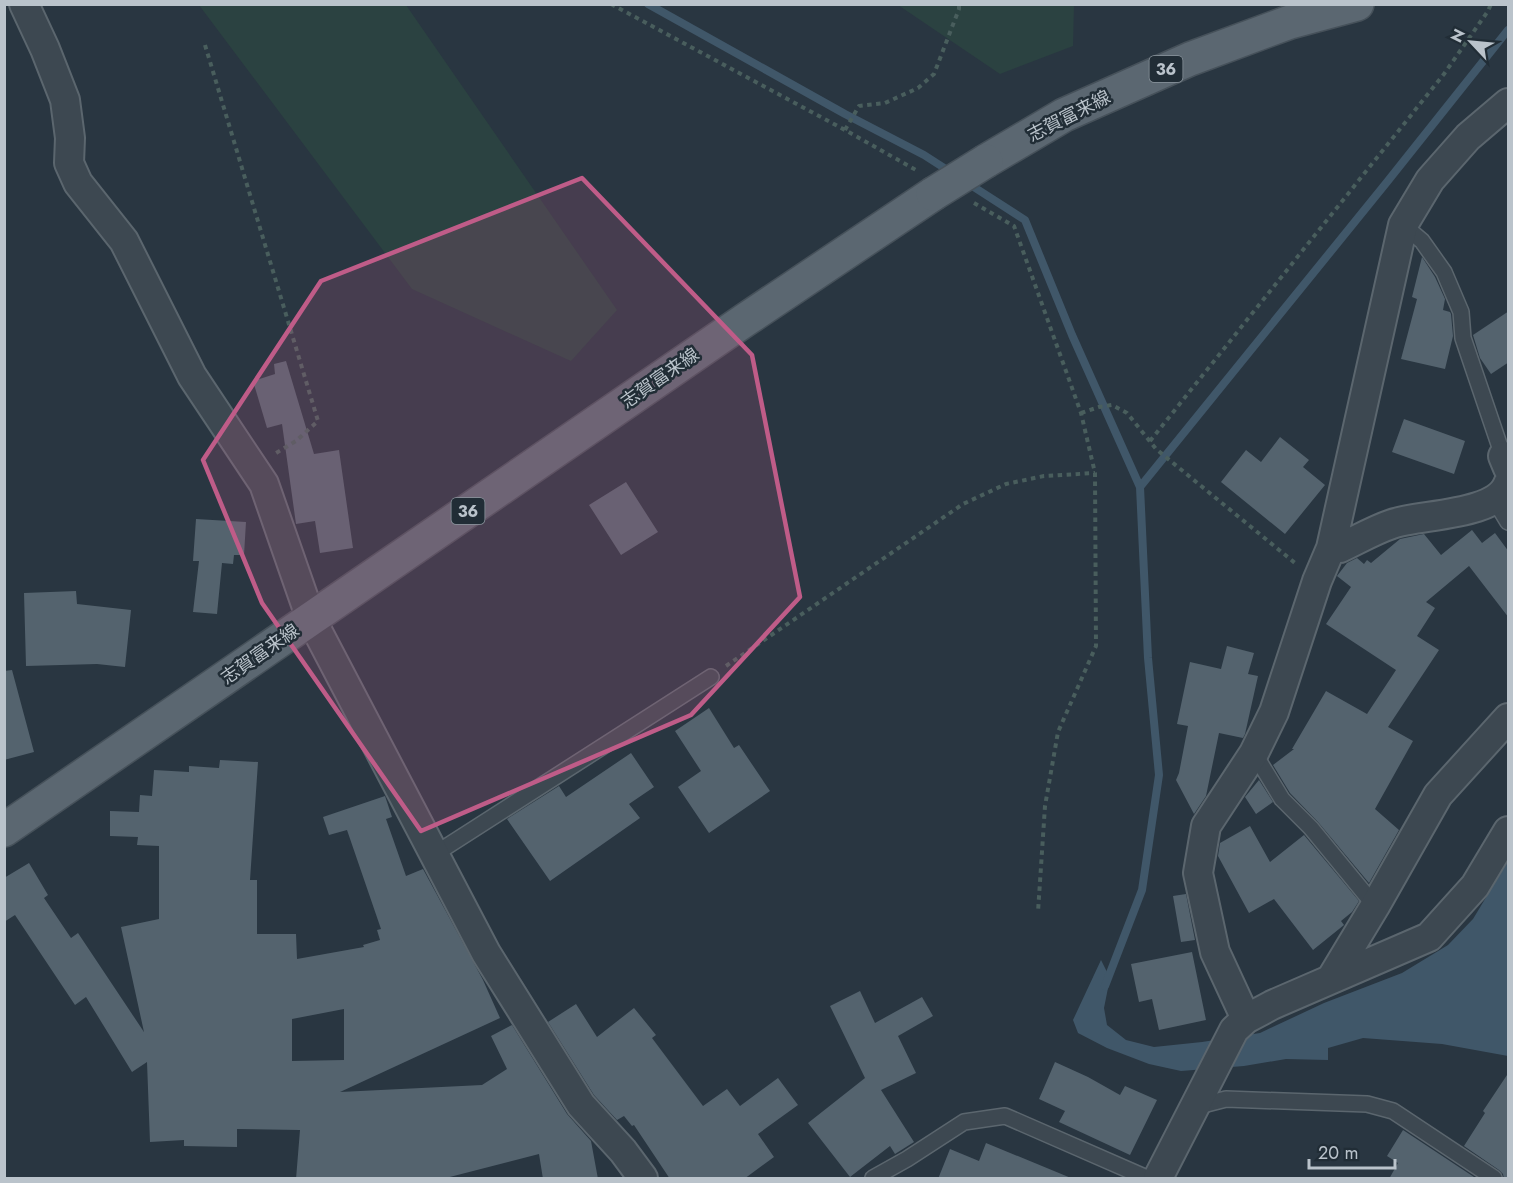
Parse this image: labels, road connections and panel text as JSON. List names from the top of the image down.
{
  "streets": {
    "main road": ["36", "志賀富来線"]
  },
  "scale_bar": "20 m",
  "north": "top left"
}
